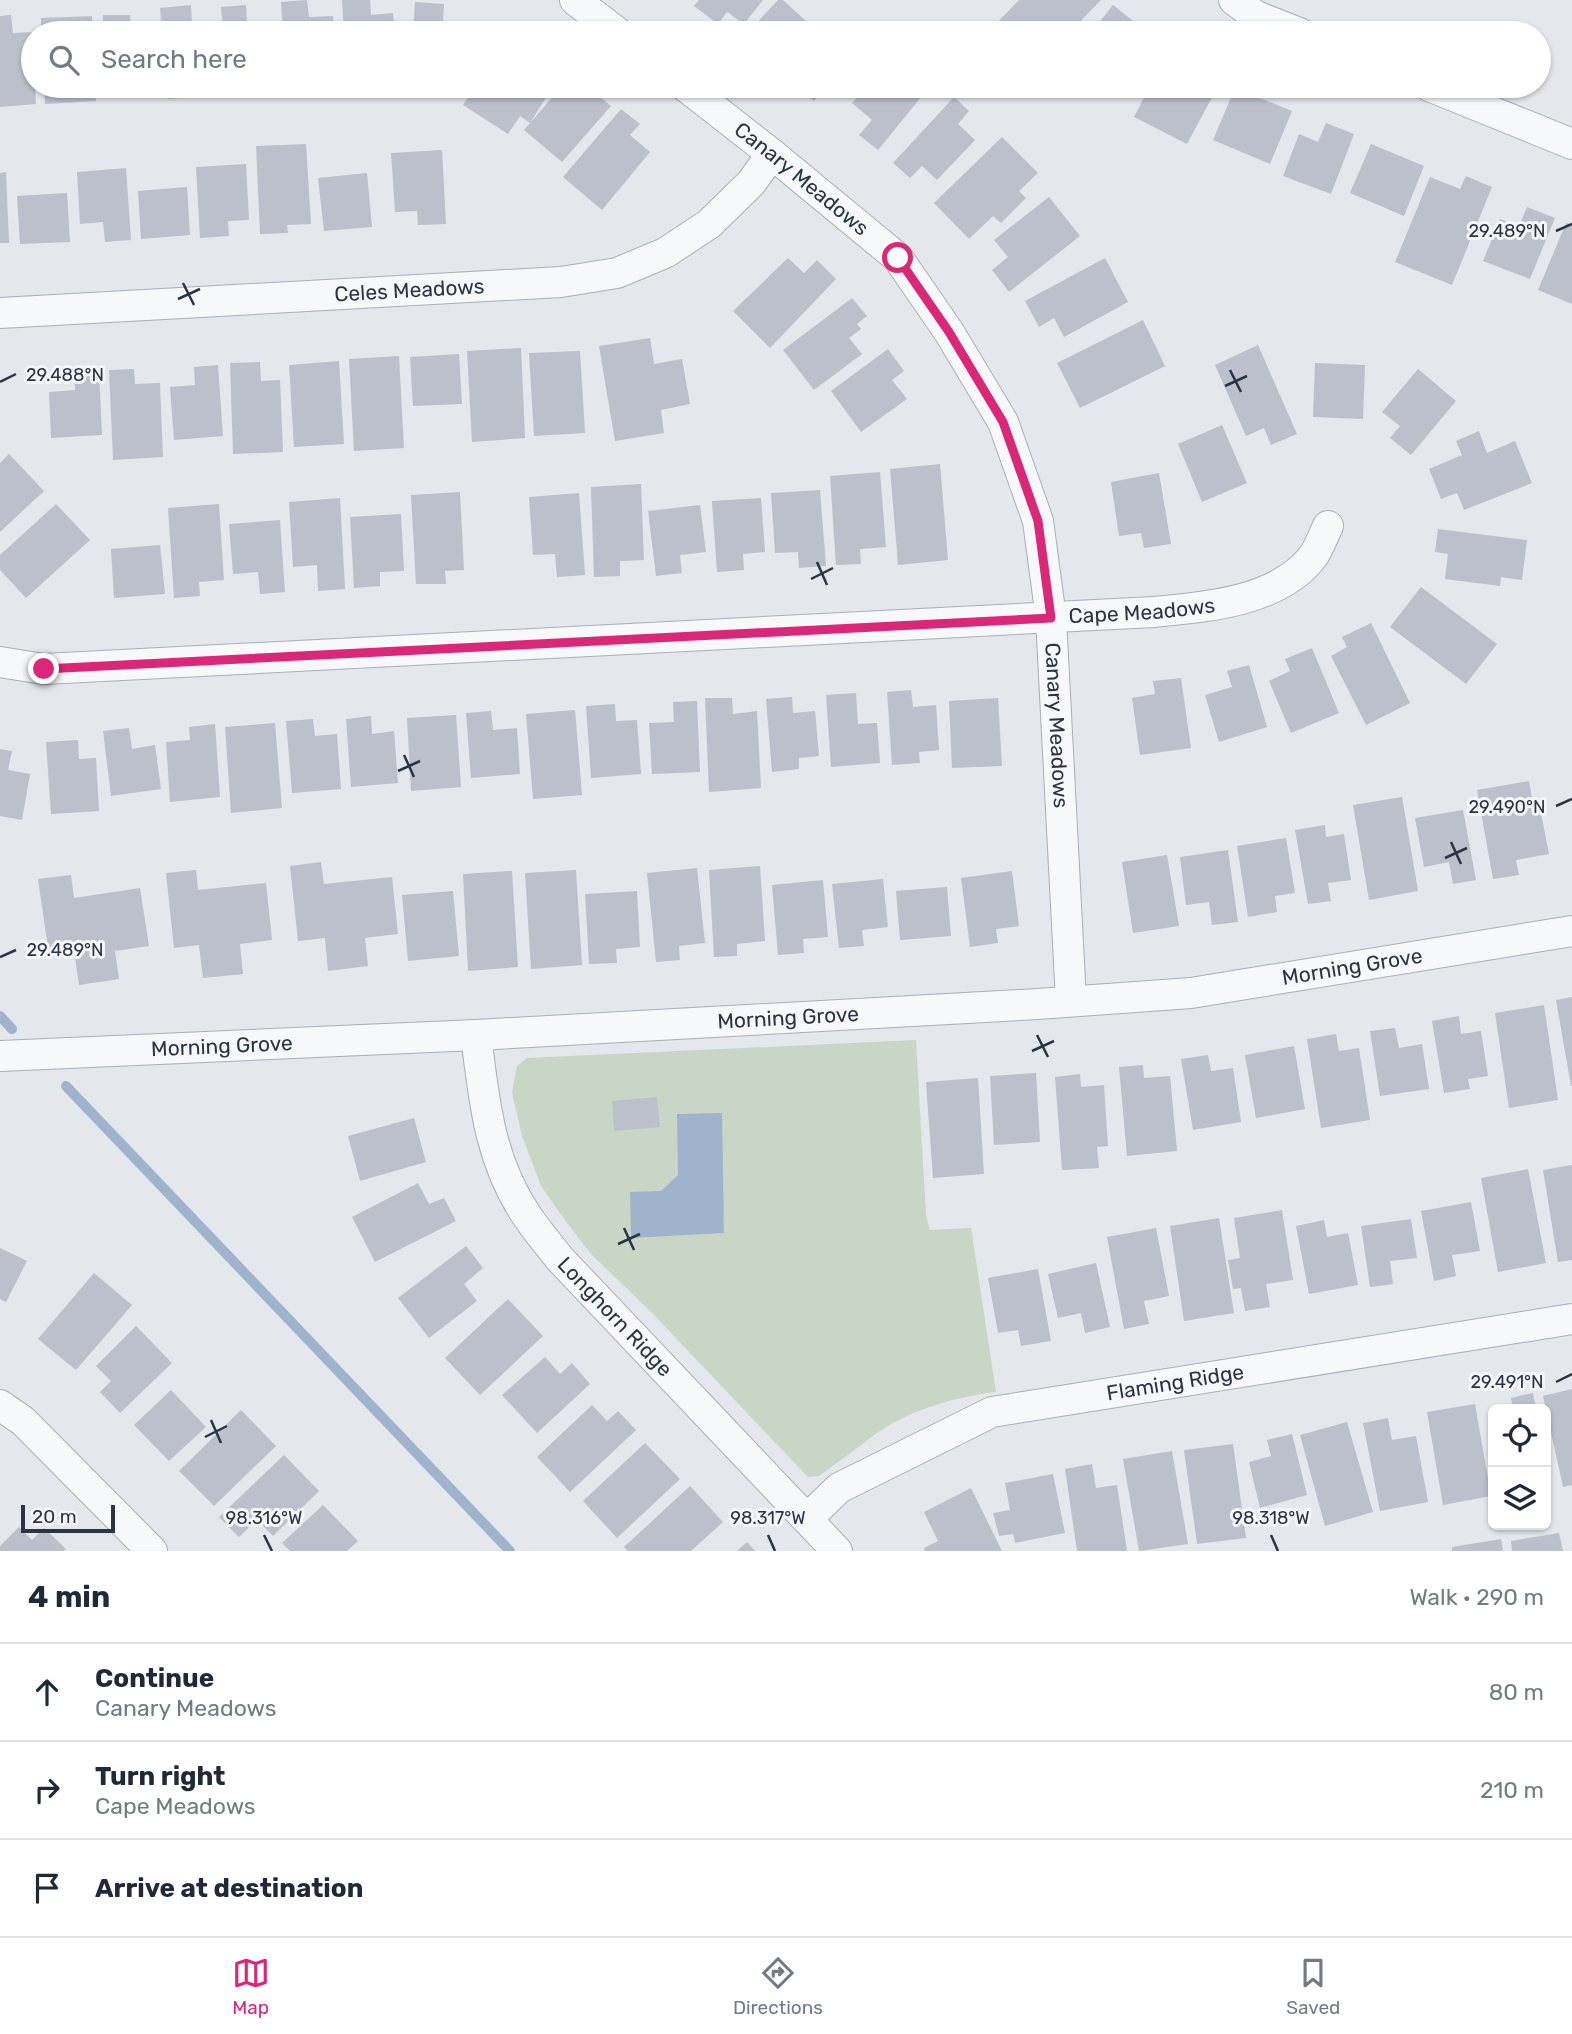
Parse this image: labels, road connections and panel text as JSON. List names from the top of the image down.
{
  "streets": {
    "street": [
      "Canary Meadows",
      "Celes Meadows",
      "Cape Meadows",
      "Morning Grove",
      "Longhorn Ridge",
      "Flaming Ridge"
    ]
  },
  "crossings": [
    ["Canary Meadows", "Celes Meadows"],
    ["Canary Meadows", "Cape Meadows"],
    ["Canary Meadows", "Morning Grove"],
    ["Morning Grove", "Longhorn Ridge"],
    ["Longhorn Ridge", "Flaming Ridge"]
  ],
  "scale_bar": "20 m",
  "page": {
    "search": "Search here",
    "scale": "20 m",
    "heading": ["4 min", "Walk · 290 m"],
    "list": [
      ["Continue", "Canary Meadows", "80 m"],
      ["Turn right", "Cape Meadows", "210 m"],
      "Arrive at destination"
    ],
    "nav": ["Map", "Directions", "Saved"]
  },
  "coordinates": [
    "29.489°N",
    "29.488°N",
    "29.490°N",
    "29.491°N",
    "98.316°W",
    "98.317°W",
    "98.318°W"
  ]
}
